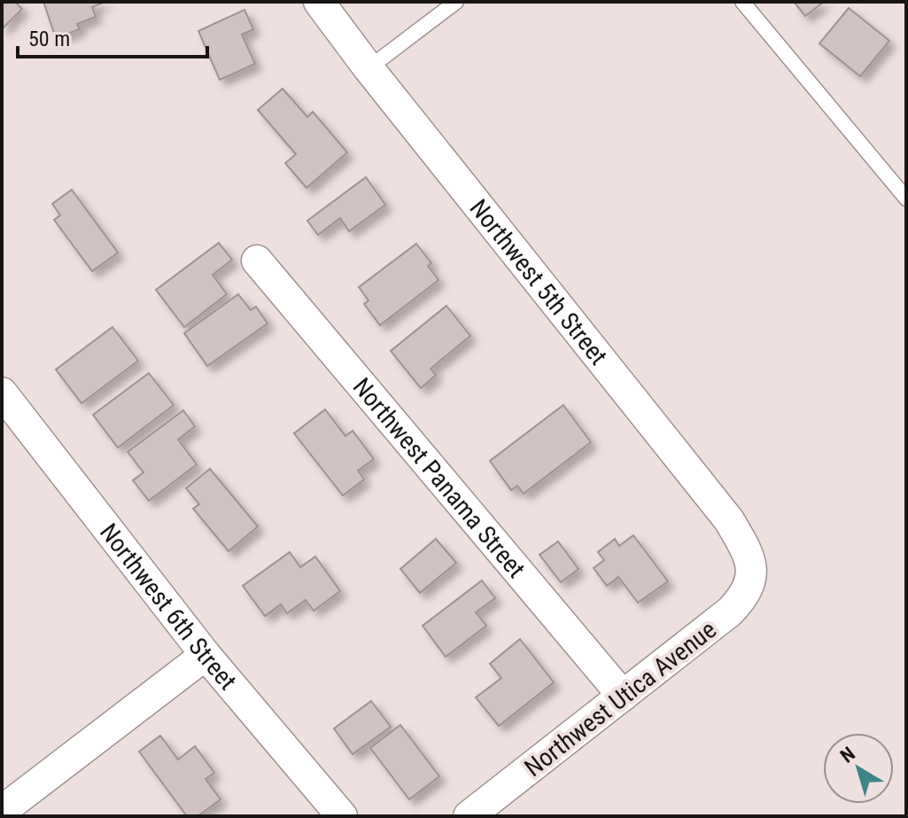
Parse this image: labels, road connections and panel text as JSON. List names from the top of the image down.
{
  "streets": {
    "street": [
      "Northwest 5th Street",
      "Northwest Panama Street",
      "Northwest 6th Street",
      "Northwest Utica Avenue"
    ]
  },
  "crossings": [
    ["Northwest 5th Street", "Northwest Utica Avenue"],
    ["Northwest Panama Street", "Northwest Utica Avenue"]
  ],
  "scale_bar": "50 m",
  "north": "top left"
}
